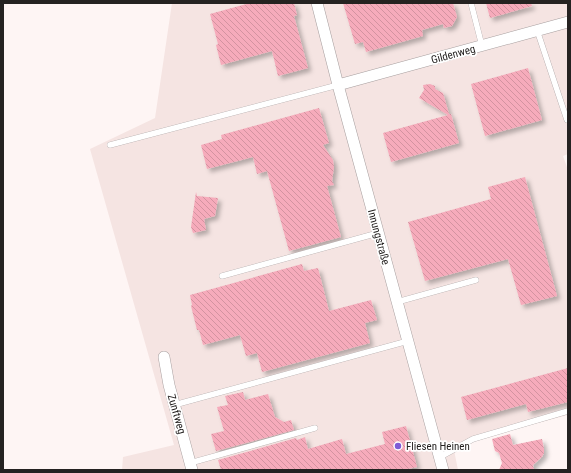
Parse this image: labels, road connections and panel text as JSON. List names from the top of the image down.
{
  "streets": {
    "street": ["Gildenweg", "Innungstraße", "Zunftweg"]
  },
  "crossings": [
    ["Gildenweg", "Innungstraße"]
  ],
  "places": ["Fliesen Heinen"]
}
